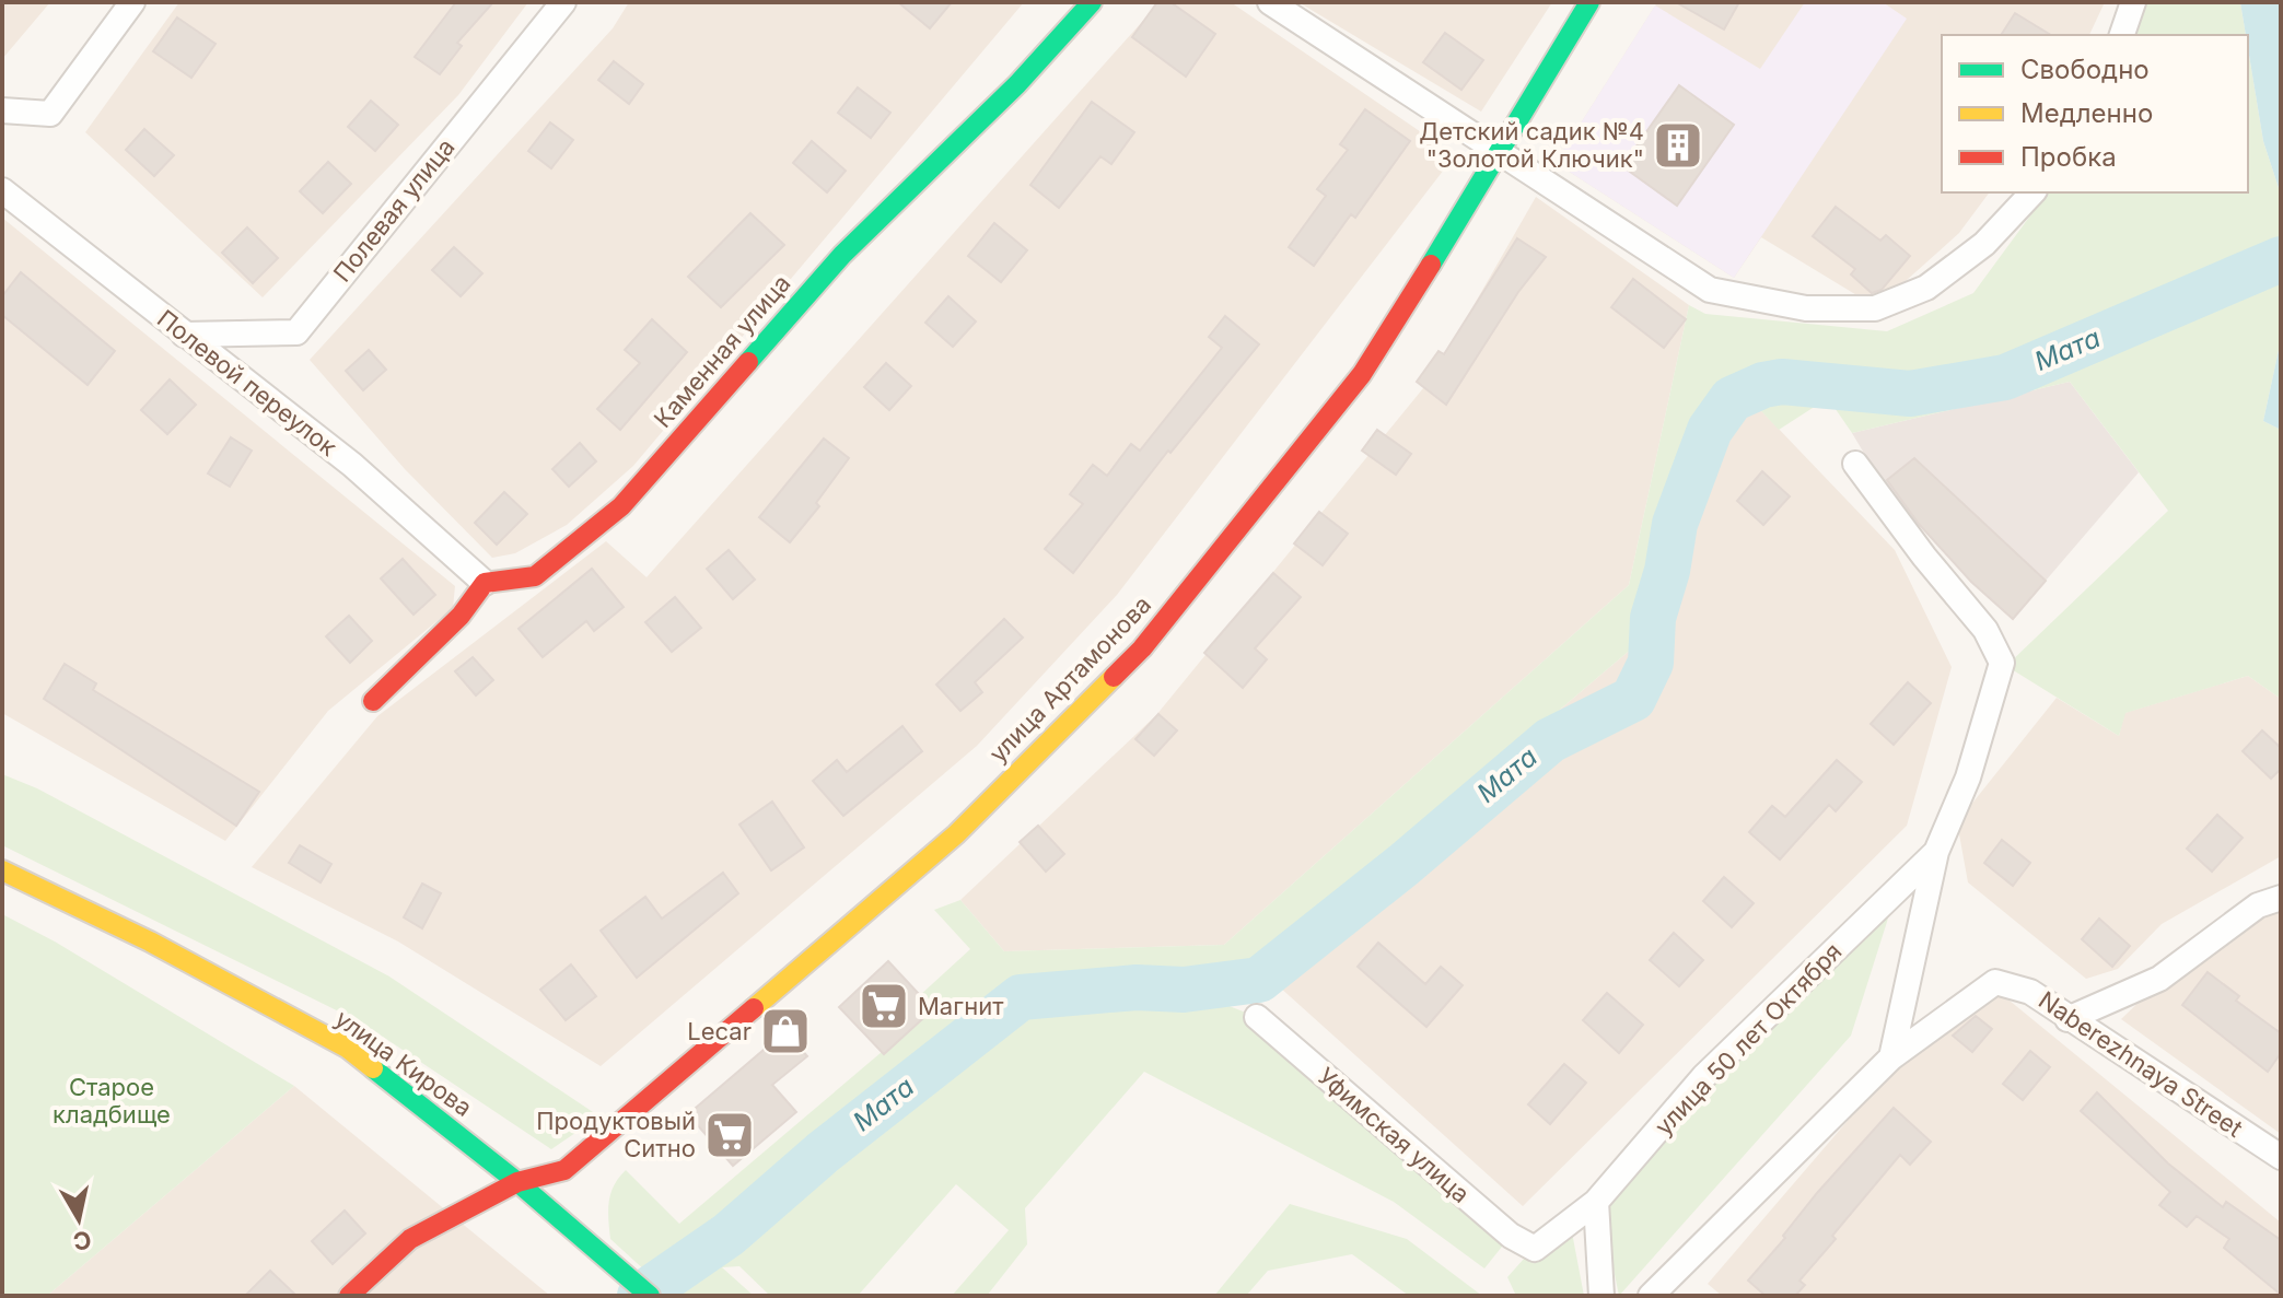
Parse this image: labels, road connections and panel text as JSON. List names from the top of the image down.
{
  "streets": {
    "street": [
      "Полевая улица",
      "Каменная улица",
      "Полевой переулок",
      "улица Артамонова",
      "улица 50 лет Октября",
      "улица Кирова",
      "Naberezhnaya Street",
      "Уфимская улица"
    ]
  },
  "crossings": [
    ["Полевая улица", "Полевой переулок"],
    ["Каменная улица", "Полевой переулок"],
    ["улица Артамонова", "улица Кирова"],
    ["улица 50 лет Октября", "Naberezhnaya Street"],
    ["улица 50 лет Октября", "Уфимская улица"]
  ],
  "water": ["Мата"],
  "parks": ["Старое кладбище"],
  "places": {
    "building": ["Детский садик №4 \"Золотой Ключик\""],
    "supermarket": ["Магнит", "Продуктовый Ситно"],
    "shop": ["Lecar"]
  },
  "legend": ["Свободно", "Медленно", "Пробка"],
  "north": "bottom"
}
